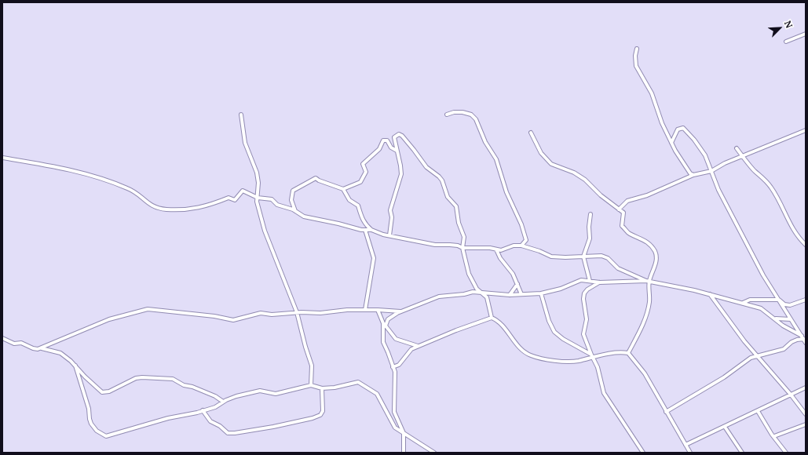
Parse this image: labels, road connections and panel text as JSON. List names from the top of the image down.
{
  "north": "top right"
}
